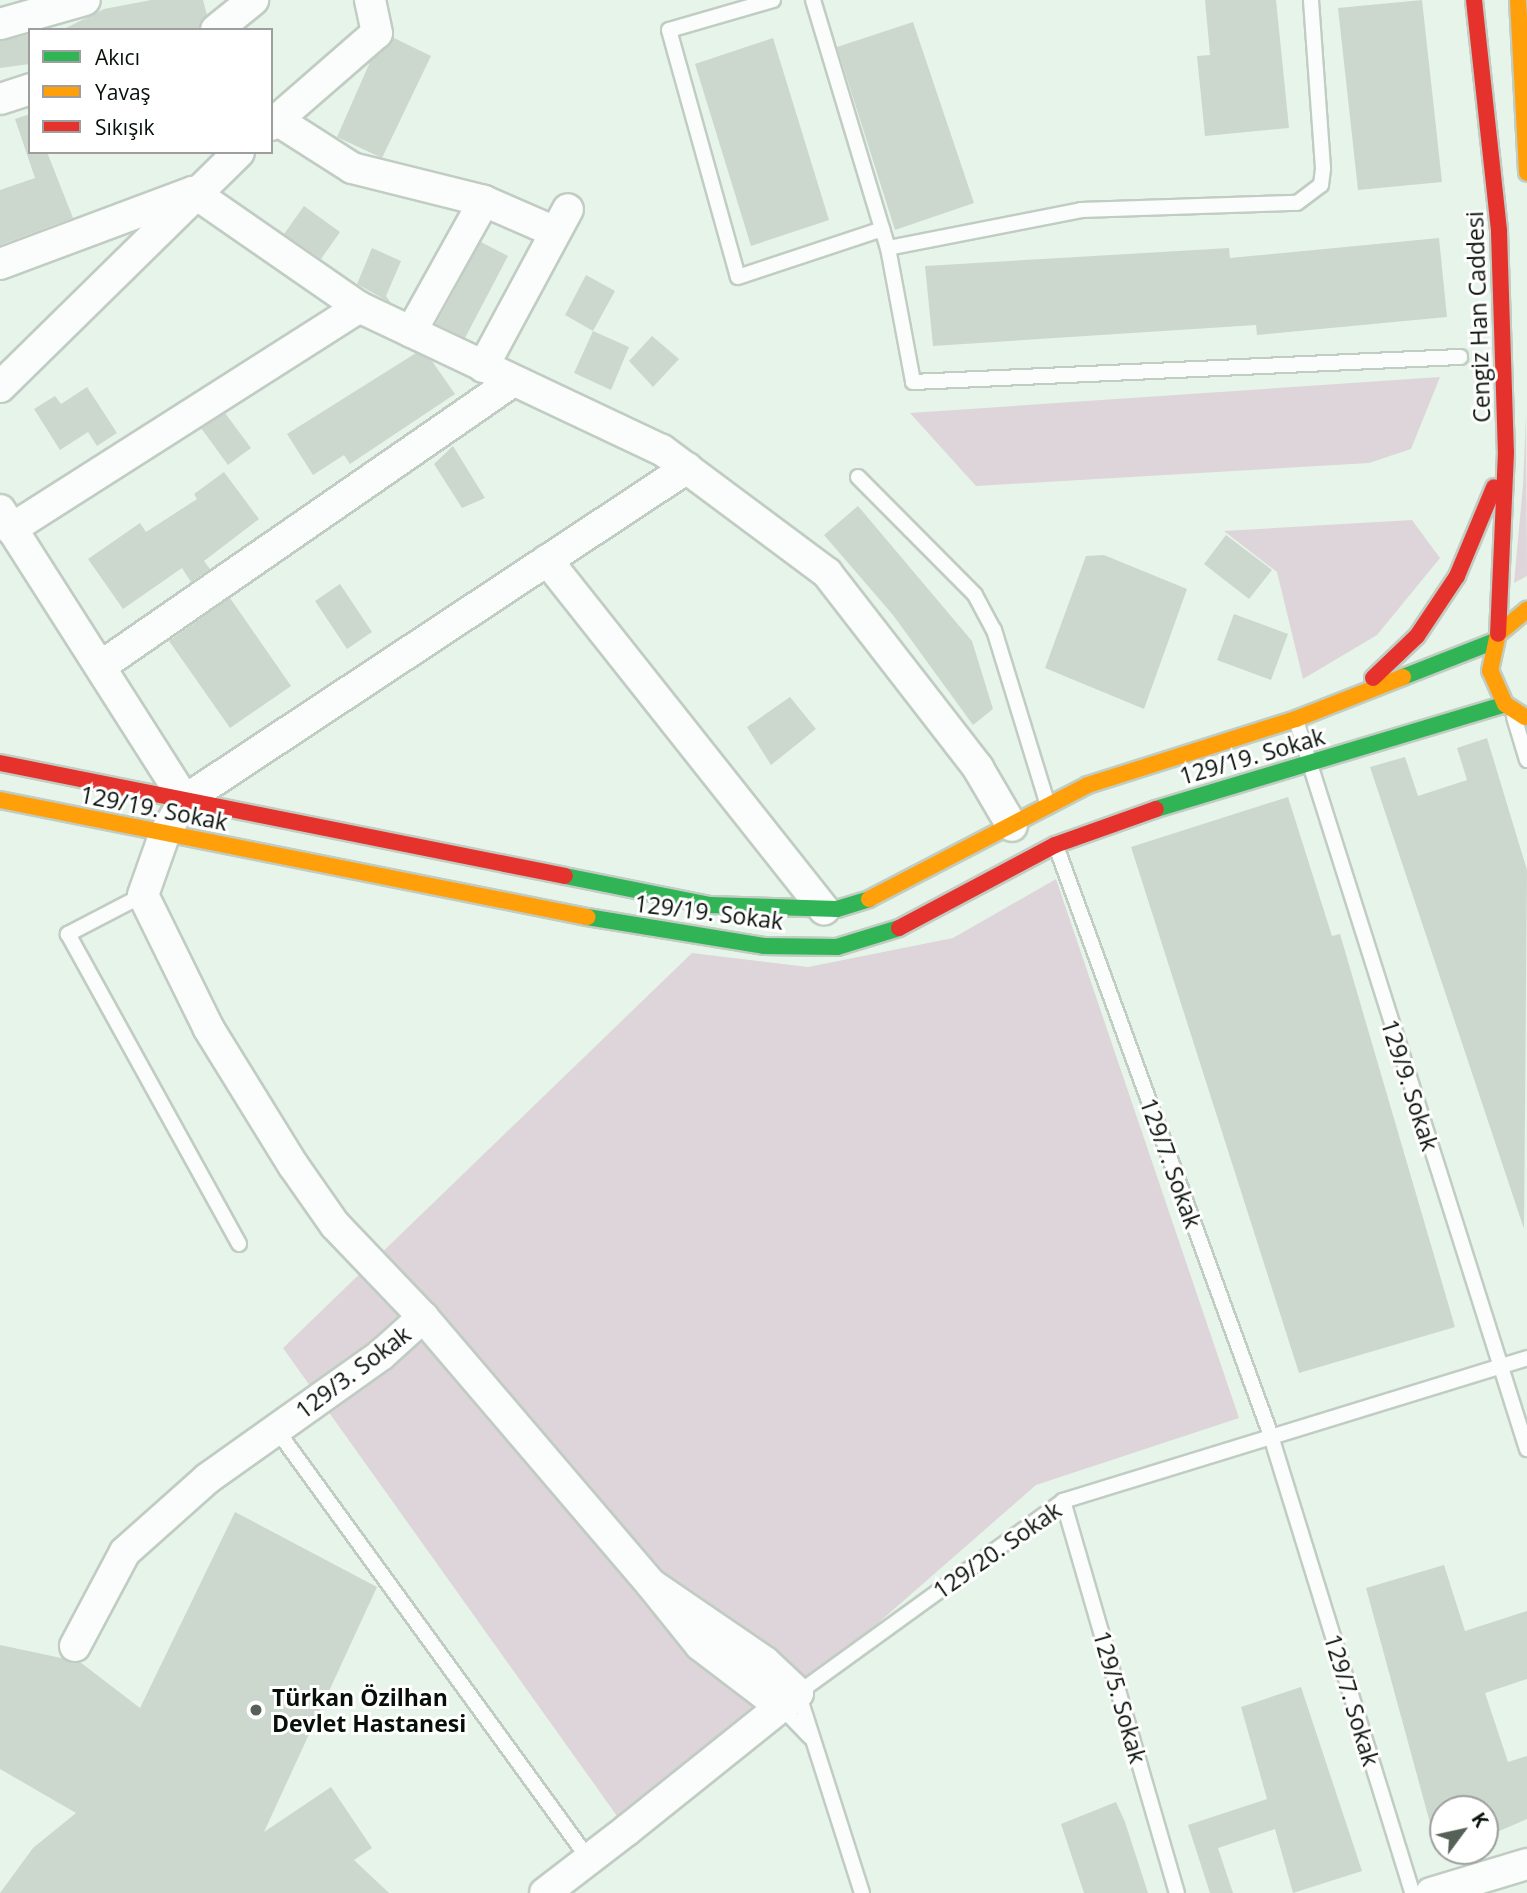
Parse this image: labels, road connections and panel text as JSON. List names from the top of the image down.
{
  "streets": {
    "main road": ["Cengiz Han Caddesi", "129/19. Sokak"],
    "street": ["129/3. Sokak", "129/20. Sokak"],
    "lane": ["129/9. Sokak", "129/7. Sokak", "129/5. Sokak"]
  },
  "crossings": [
    ["Cengiz Han Caddesi", "129/19. Sokak"],
    ["129/19. Sokak", "129/9. Sokak"],
    ["129/19. Sokak", "129/7. Sokak"],
    ["129/9. Sokak", "129/20. Sokak"],
    ["129/7. Sokak", "129/20. Sokak"],
    ["129/3. Sokak", "129/20. Sokak"],
    ["129/20. Sokak", "129/5. Sokak"]
  ],
  "places": ["Türkan Özilhan Devlet Hastanesi"],
  "legend": ["Akıcı", "Yavaş", "Sıkışık"],
  "north": "top right"
}
